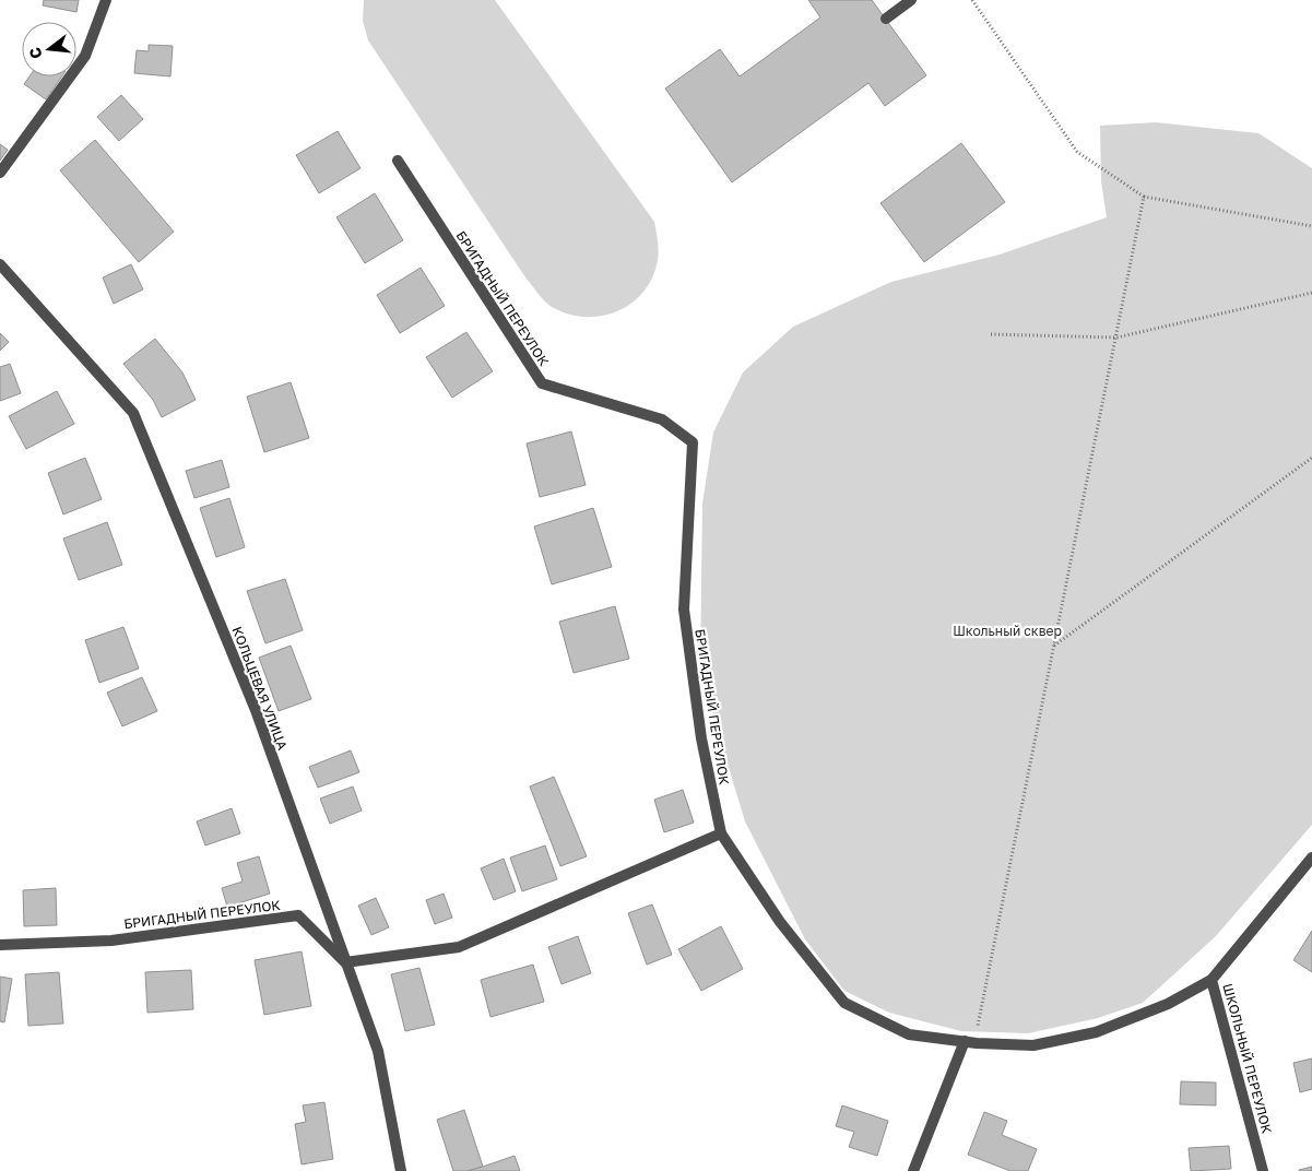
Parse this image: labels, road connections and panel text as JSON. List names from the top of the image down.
{
  "streets": {
    "street": ["БРИГАДНЫЙ ПЕРЕУЛОК", "КОЛЬЦЕВАЯ УЛИЦА", "ШКОЛЬНЫЙ ПЕРЕУЛОК"]
  },
  "crossings": [
    ["БРИГАДНЫЙ ПЕРЕУЛОК", "КОЛЬЦЕВАЯ УЛИЦА"]
  ],
  "parks": ["Школьный сквер"],
  "north": "left"
}
